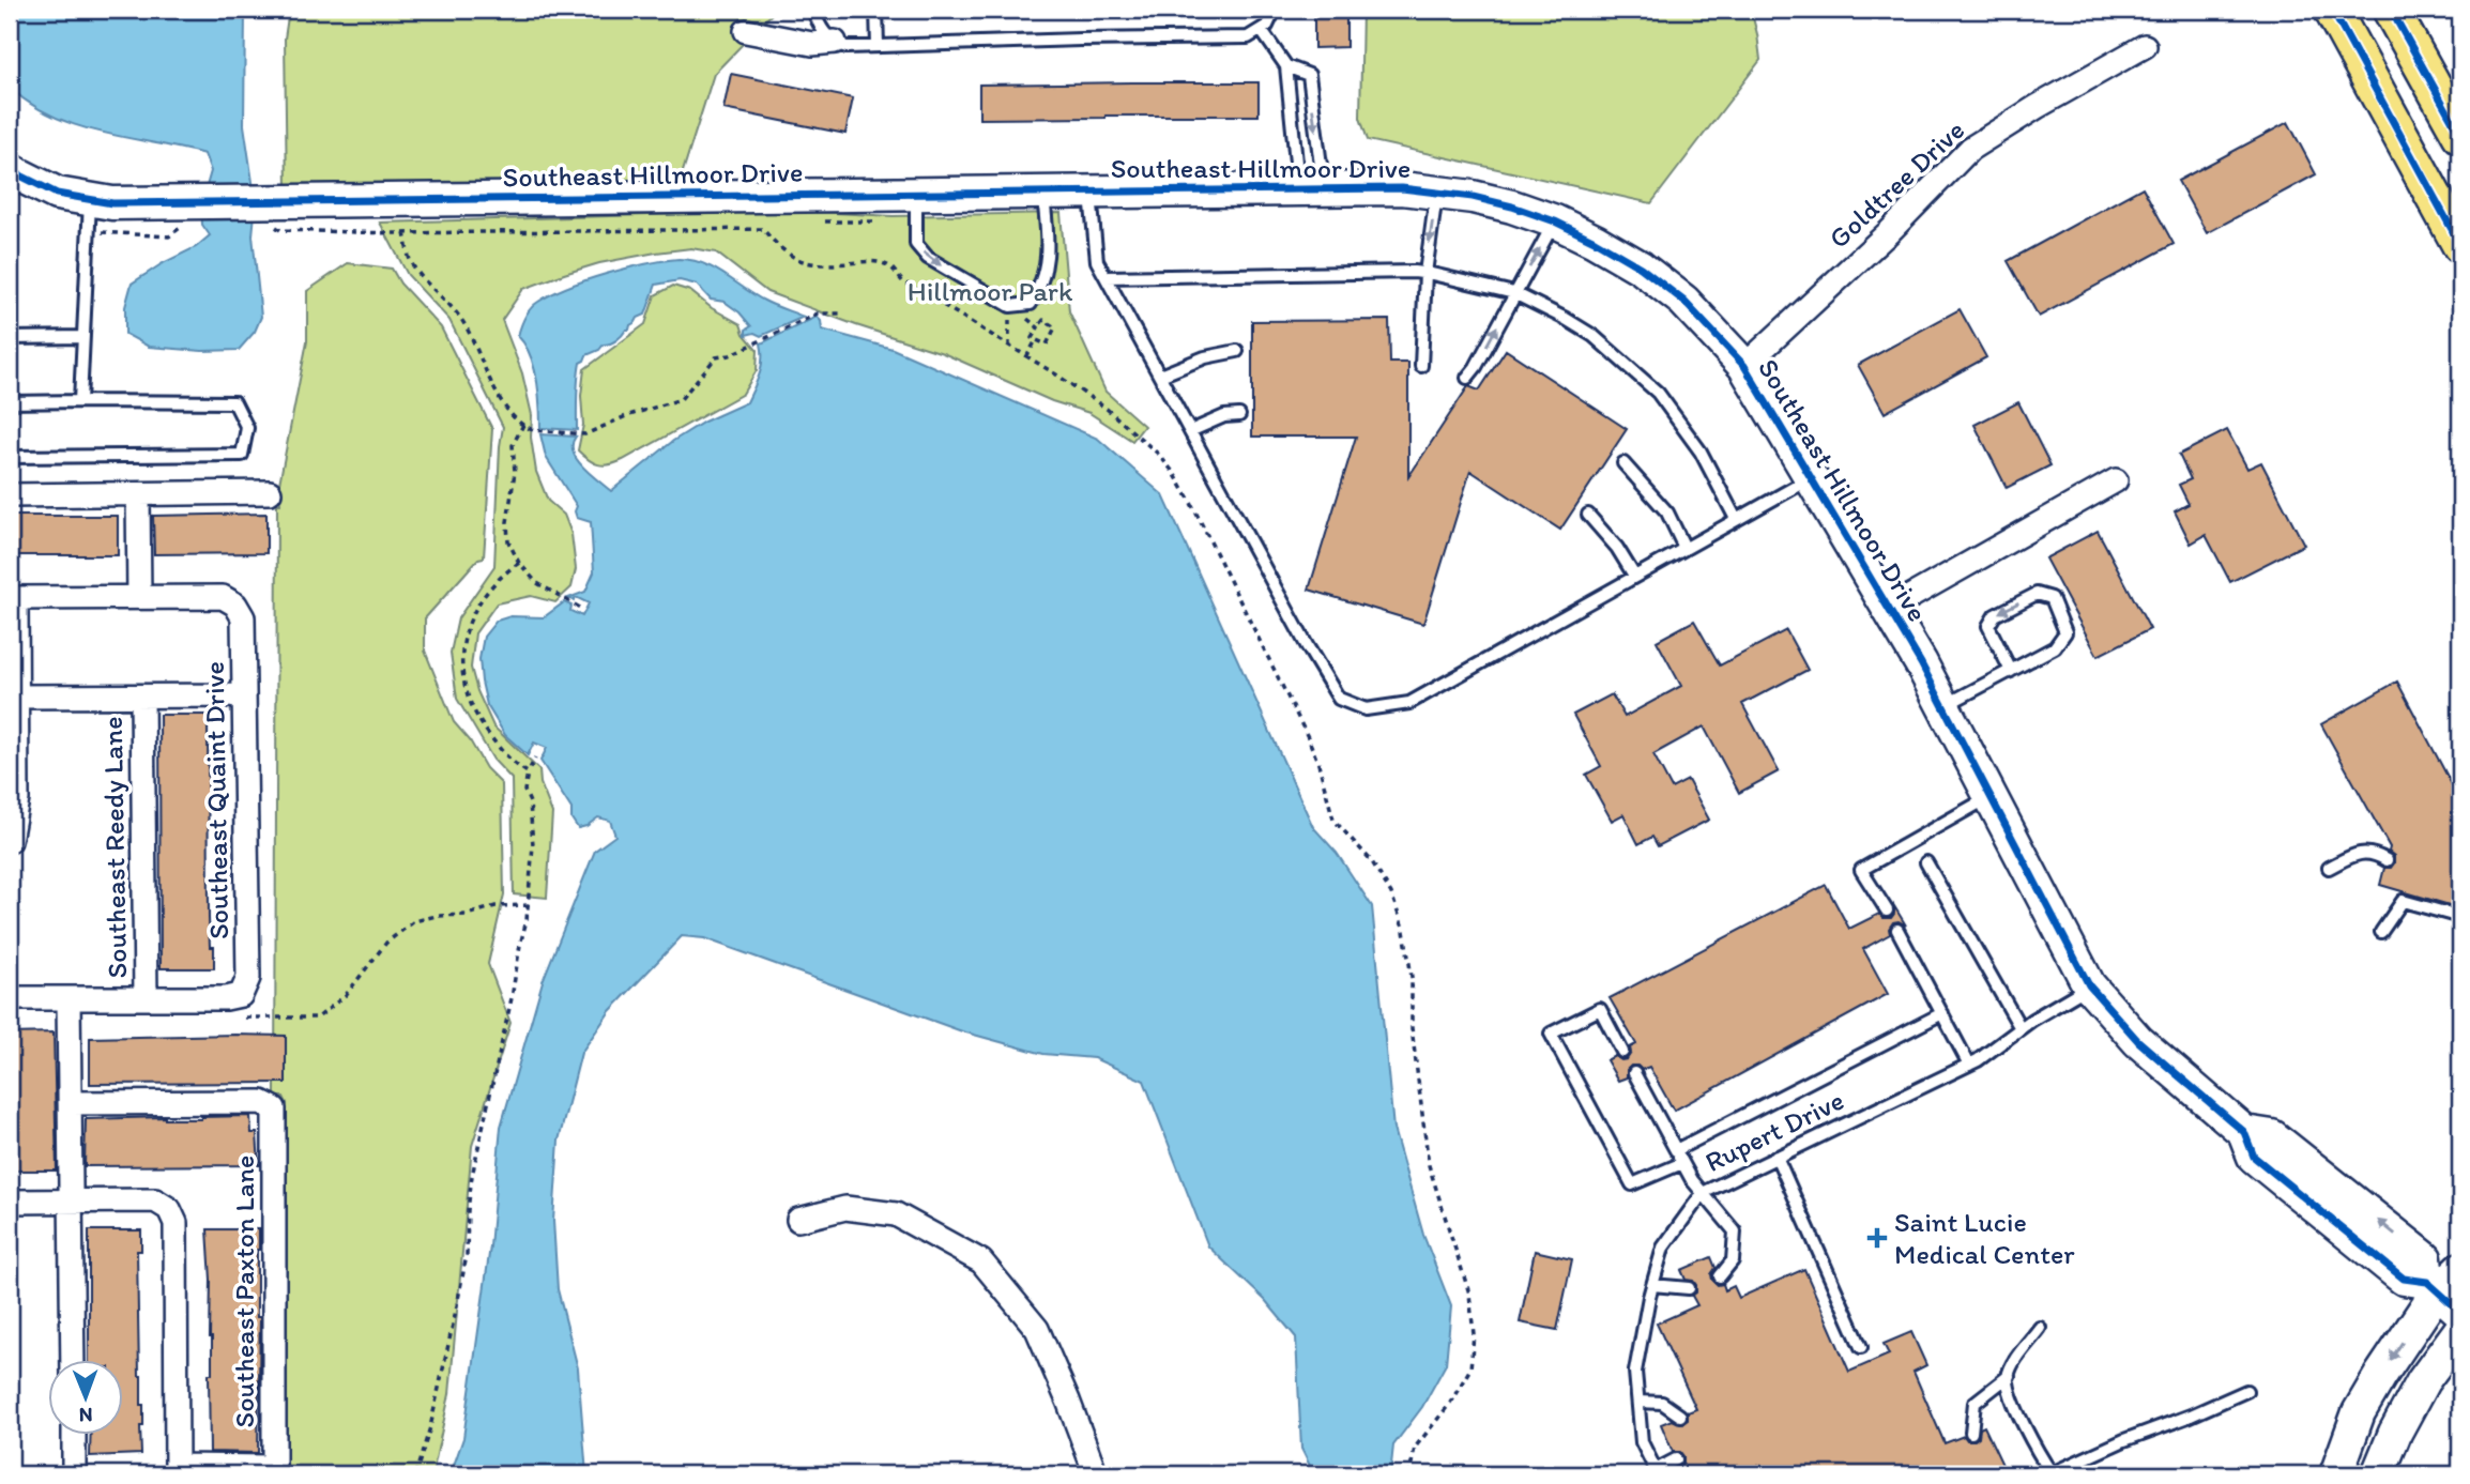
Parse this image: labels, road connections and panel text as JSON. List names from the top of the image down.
{
  "streets": {
    "street": [
      "Southeast Hillmoor Drive",
      "Goldtree Drive",
      "Southeast Quaint Drive",
      "Southeast Reedy Lane",
      "Southeast Paxton Lane"
    ],
    "lane": ["Rupert Drive"]
  },
  "crossings": [
    ["Southeast Hillmoor Drive", "Goldtree Drive"],
    ["Southeast Hillmoor Drive", "Rupert Drive"]
  ],
  "parks": ["Hillmoor Park"],
  "places": {
    "health": ["Saint Lucie Medical Center"]
  },
  "north": "bottom"
}
